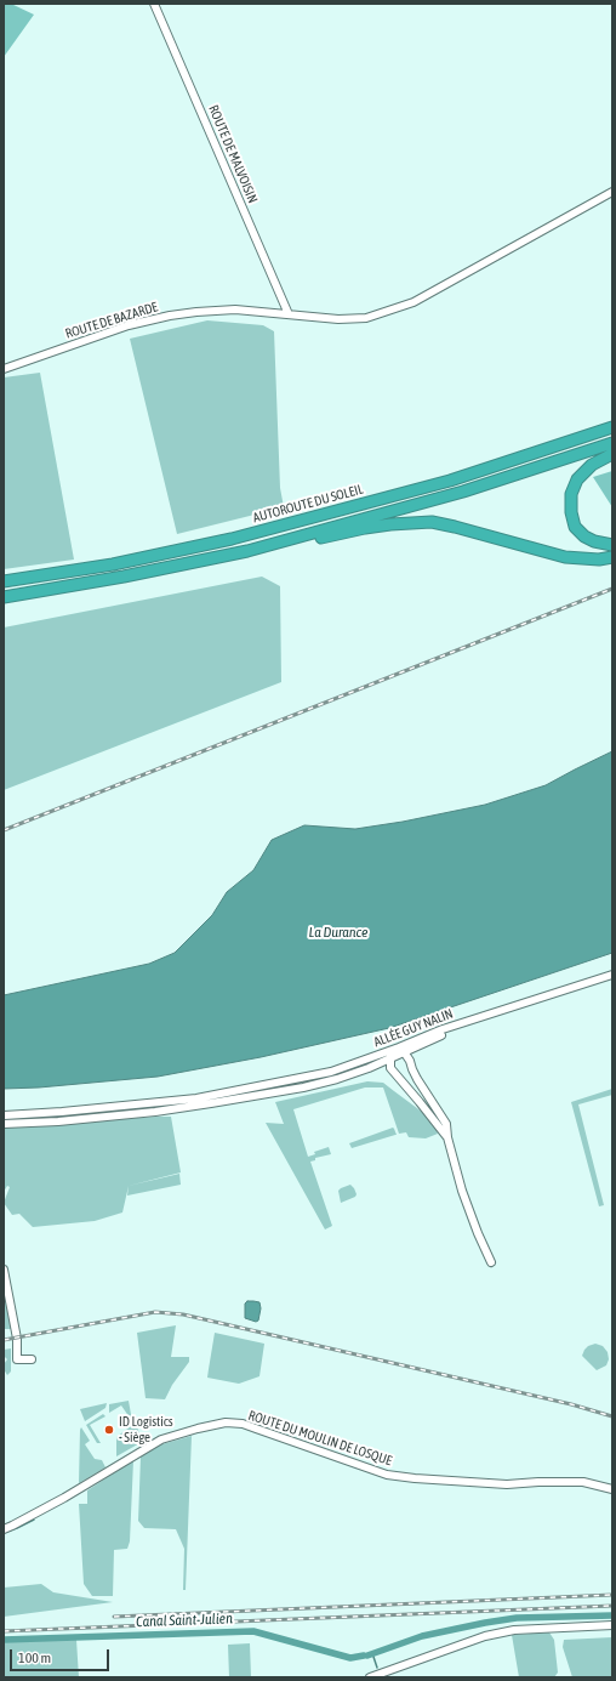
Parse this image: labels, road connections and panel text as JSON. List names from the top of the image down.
{
  "streets": {
    "highway": ["AUTOROUTE DU SOLEIL"],
    "street": [
      "ROUTE DE MALVOISIN",
      "ROUTE DE BAZARDE",
      "ALLÉE GUY NALIN",
      "ROUTE DU MOULIN DE LOSQUE"
    ]
  },
  "crossings": [
    ["ROUTE DE MALVOISIN", "ROUTE DE BAZARDE"]
  ],
  "water": ["La Durance", "Canal Saint-Julien"],
  "places": ["ID Logistics - Siège"],
  "scale_bar": "100 m"
}
